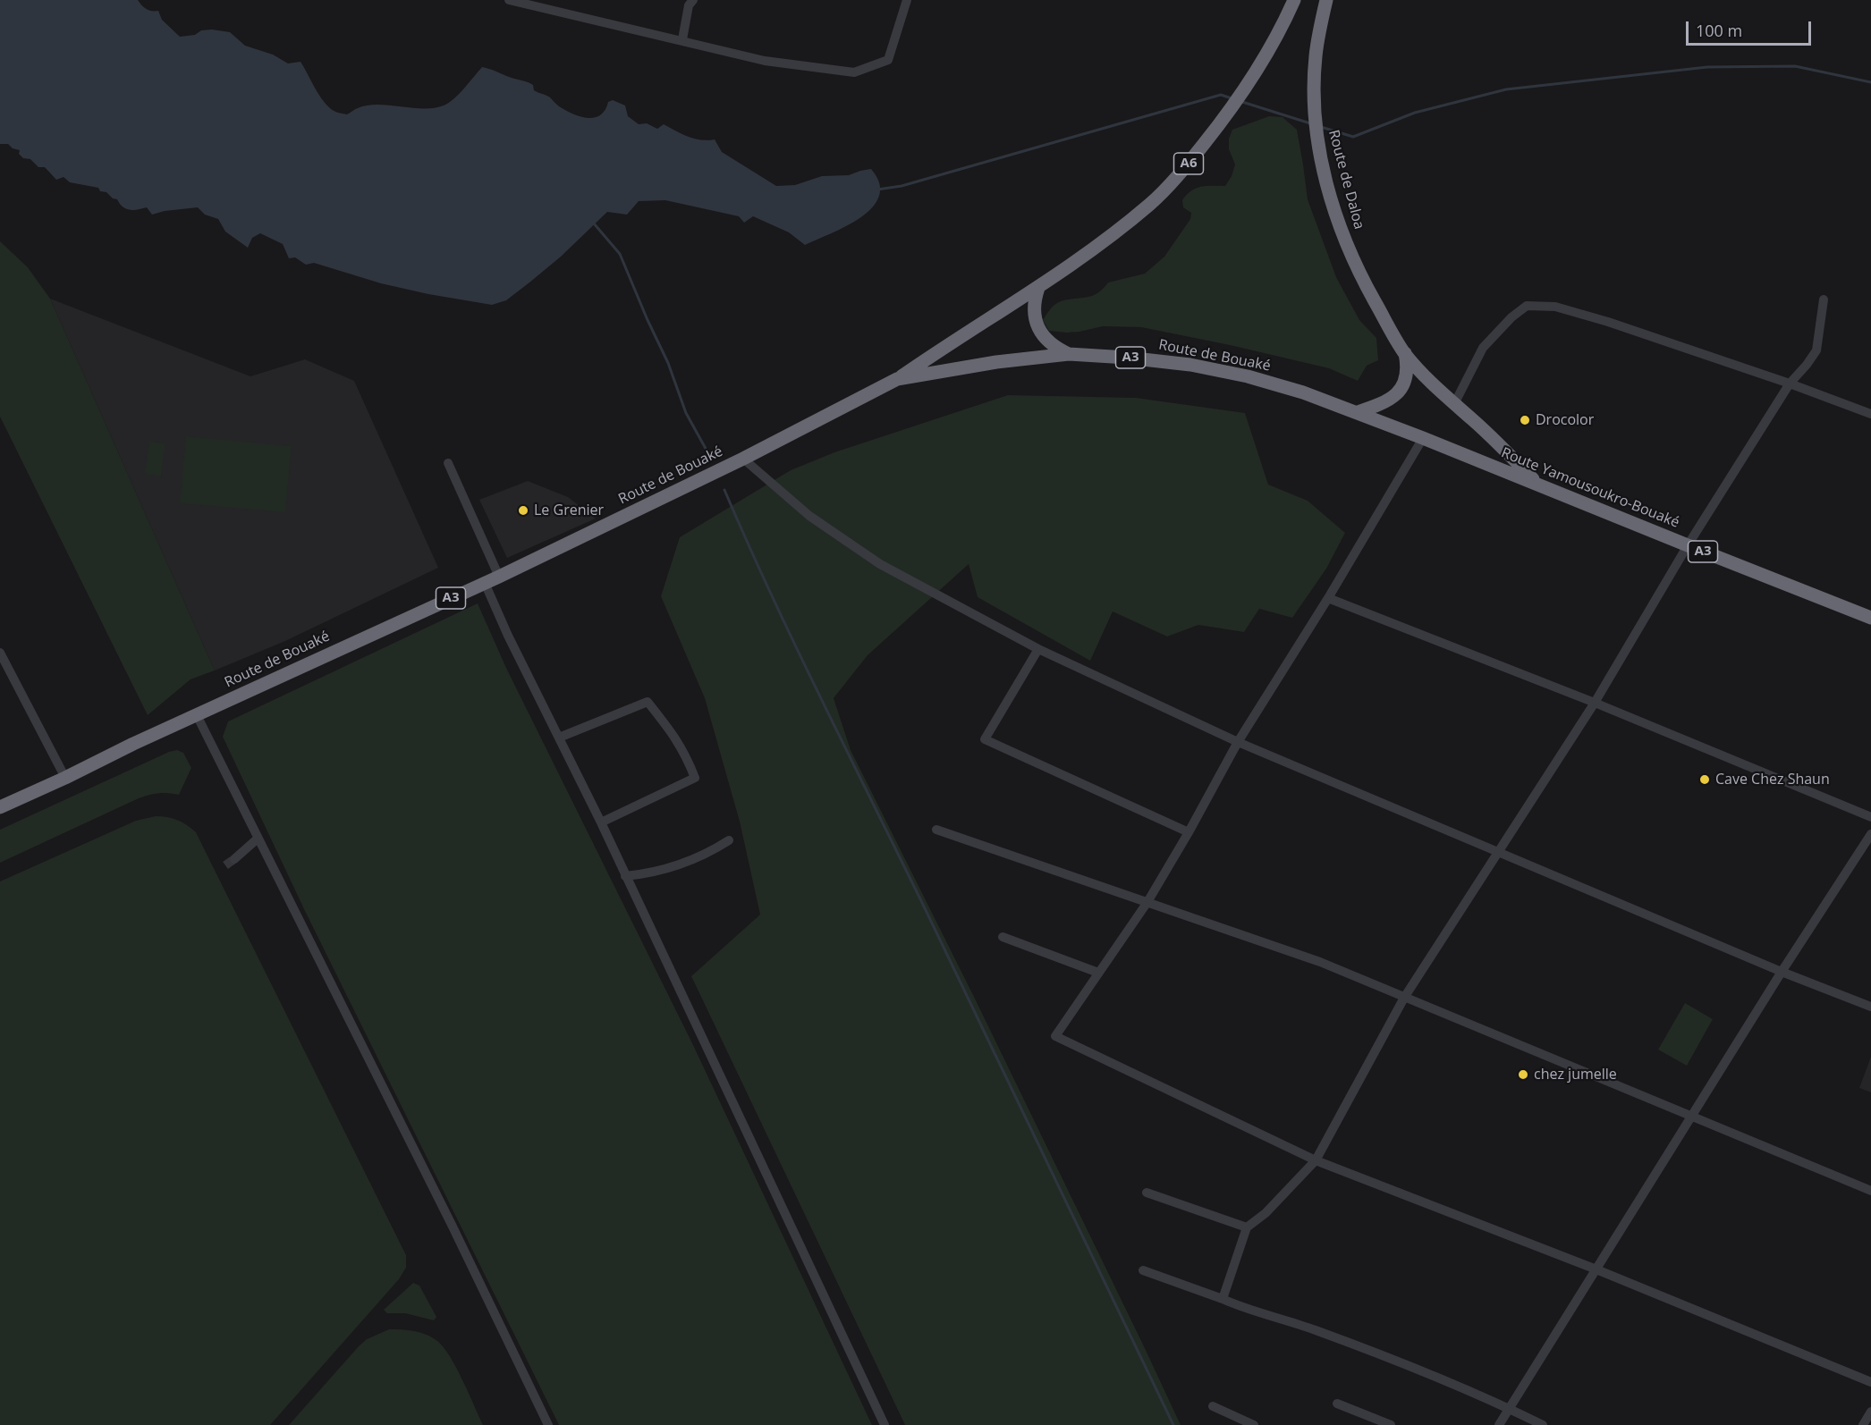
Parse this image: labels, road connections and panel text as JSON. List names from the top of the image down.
{
  "streets": {
    "highway": [
      "A6",
      "Route de Daloa",
      "Route de Bouaké",
      "A3",
      "Route Yamousoukro-Bouaké"
    ]
  },
  "crossings": [
    ["A6", "Route de Bouaké"],
    ["Route de Bouaké", "Route Yamousoukro-Bouaké"]
  ],
  "places": [
    "Drocolor",
    "Le Grenier",
    "Cave Chez Shaun",
    "chez jumelle"
  ],
  "scale_bar": "100 m"
}
